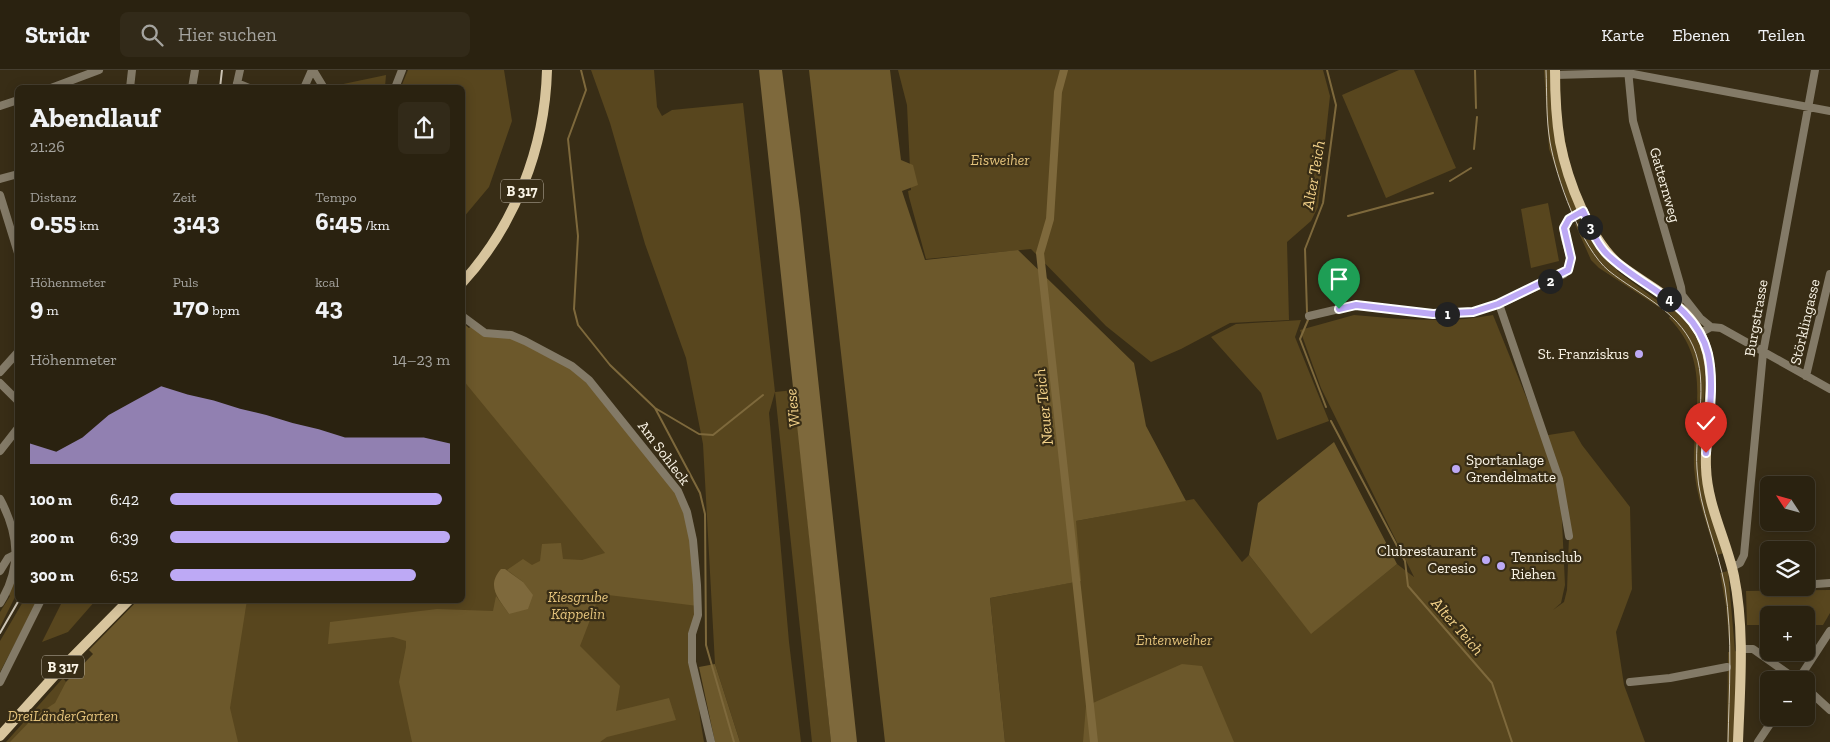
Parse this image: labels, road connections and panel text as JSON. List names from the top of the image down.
{
  "streets": {
    "main road": ["B 317"],
    "street": [
      "Gatternweg",
      "Burgstrasse",
      "Störklingasse",
      "Am Sohleck"
    ]
  },
  "water": ["Alter Teich", "Neuer Teich", "Wiese"],
  "parks": [
    "Eisweiher",
    "Kiesgrube Käppelin",
    "Entenweiher",
    "DreiLänderGarten"
  ],
  "places": [
    "St. Franziskus",
    "Sportanlage Grendelmatte",
    "Clubrestaurant Ceresio",
    "Tennisclub Riehen"
  ],
  "north": "top left",
  "page": {
    "header": "Stridr",
    "search": "Hier suchen",
    "nav": ["Karte", "Ebenen", "Teilen"],
    "heading": ["Abendlauf", "21:26"],
    "stats": [
      ["Distanz", "0.55 km"],
      ["Zeit", "3:43"],
      ["Tempo", "6:45 /km"],
      ["Höhenmeter", "9 m"],
      ["Puls", "170 bpm"],
      ["kcal", "43"]
    ],
    "pins": [
      "3",
      "2",
      "4",
      "1"
    ],
    "chart": ["Höhenmeter", "14–23 m"],
    "map_buttons": ["+", "−"],
    "list": [
      {
        "name": "100 m",
        "note": "6:42"
      },
      {
        "name": "200 m",
        "note": "6:39"
      },
      {
        "name": "300 m",
        "note": "6:52"
      }
    ]
  }
}
